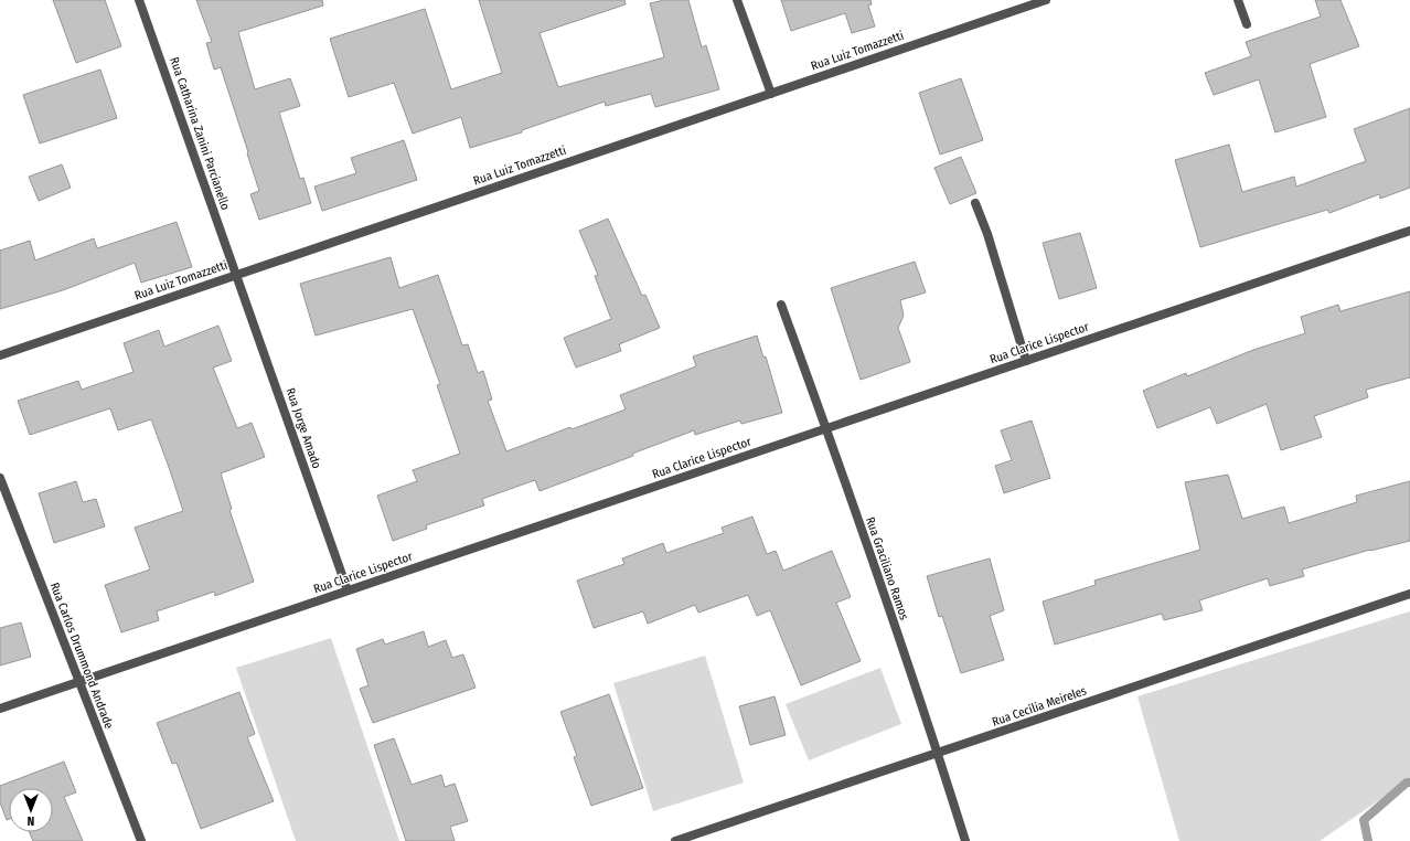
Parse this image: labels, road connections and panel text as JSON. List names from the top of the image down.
{
  "streets": {
    "street": [
      "Rua Luiz Tomazzetti",
      "Rua Catharina Zanini Parcianello",
      "Rua Clarice Lispector",
      "Rua Jorge Amado",
      "Rua Graciliano Ramos",
      "Rua Carlos Drummond Andrade",
      "Rua Cecília Meireles"
    ]
  },
  "crossings": [
    ["Rua Luiz Tomazzetti", "Rua Catharina Zanini Parcianello"],
    ["Rua Luiz Tomazzetti", "Rua Jorge Amado"],
    ["Rua Catharina Zanini Parcianello", "Rua Jorge Amado"],
    ["Rua Clarice Lispector", "Rua Jorge Amado"],
    ["Rua Clarice Lispector", "Rua Graciliano Ramos"],
    ["Rua Clarice Lispector", "Rua Carlos Drummond Andrade"],
    ["Rua Graciliano Ramos", "Rua Cecília Meireles"]
  ],
  "north": "bottom"
}
